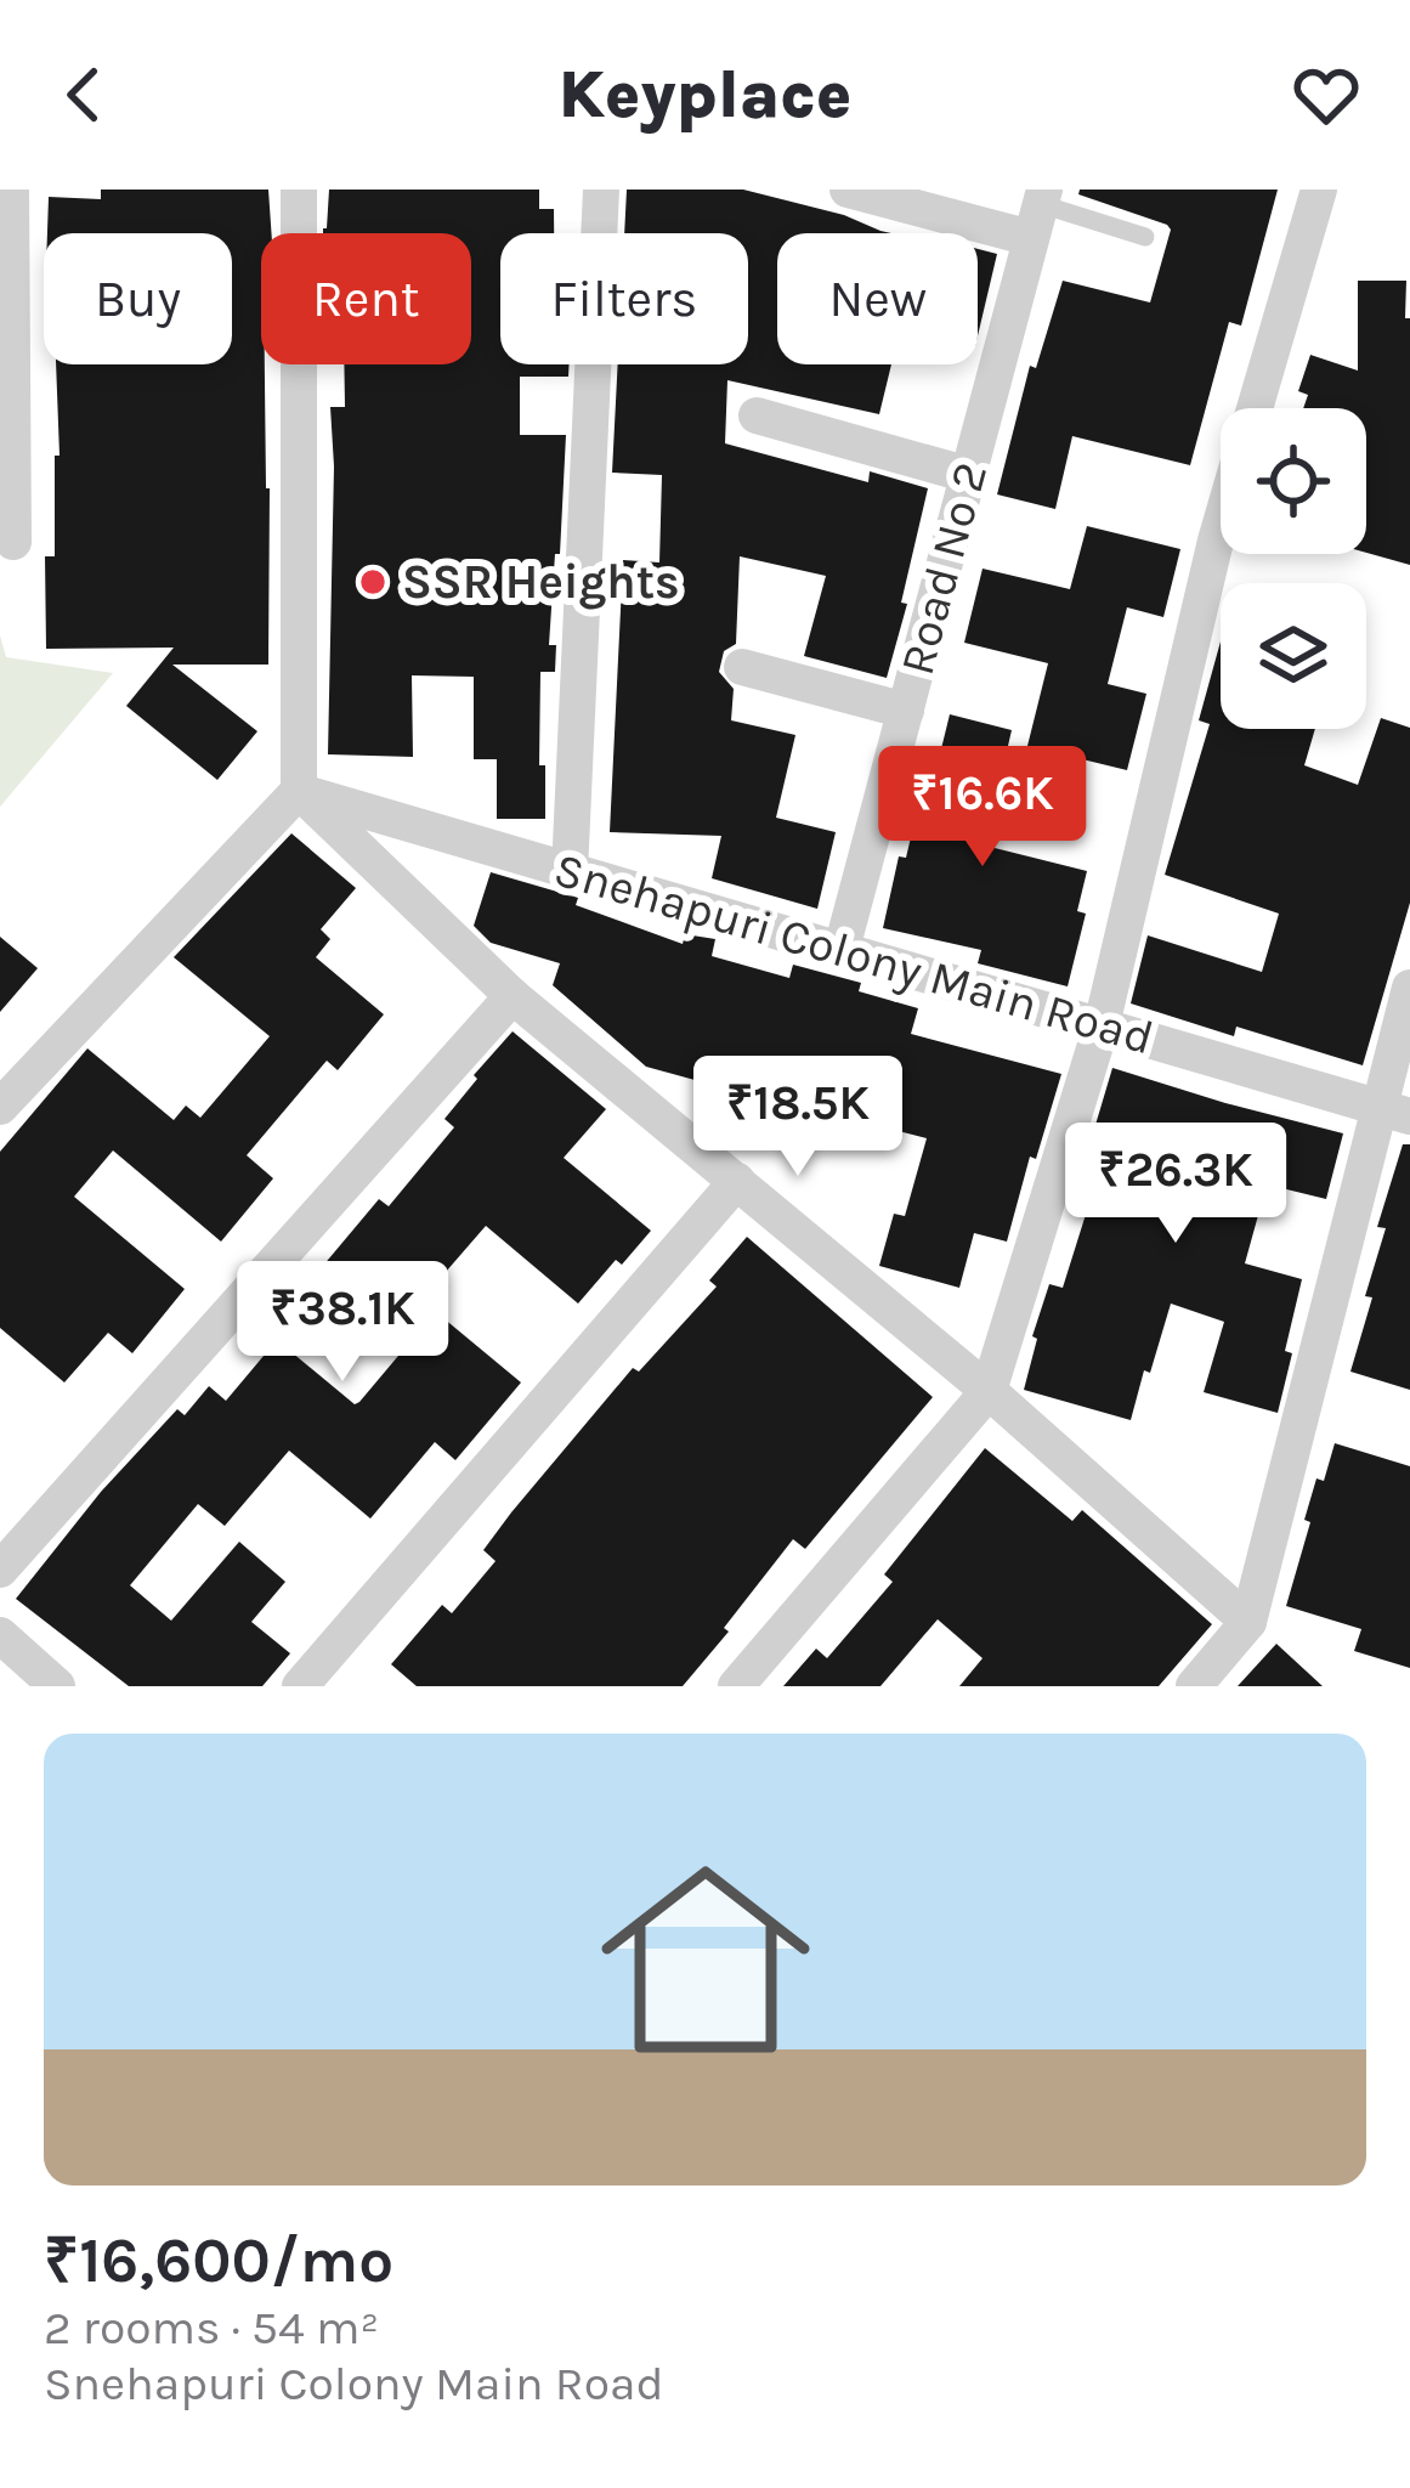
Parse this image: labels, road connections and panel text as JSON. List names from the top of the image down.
{
  "streets": {
    "street": ["Road No 2", "Snehapuri Colony Main Road"]
  },
  "crossings": [
    ["Road No 2", "Snehapuri Colony Main Road"]
  ],
  "places": ["SSR Heights"],
  "page": {
    "header": "Keyplace",
    "chip": [
      "Buy",
      "Rent",
      "Filters",
      "New"
    ],
    "price": [
      "₹16.6K",
      "₹18.5K",
      "₹26.3K",
      "₹38.1K"
    ],
    "list": [
      {
        "name": "₹16,600/mo",
        "note": "2 rooms · 54 m² · Snehapuri Colony Main Road"
      }
    ]
  }
}
